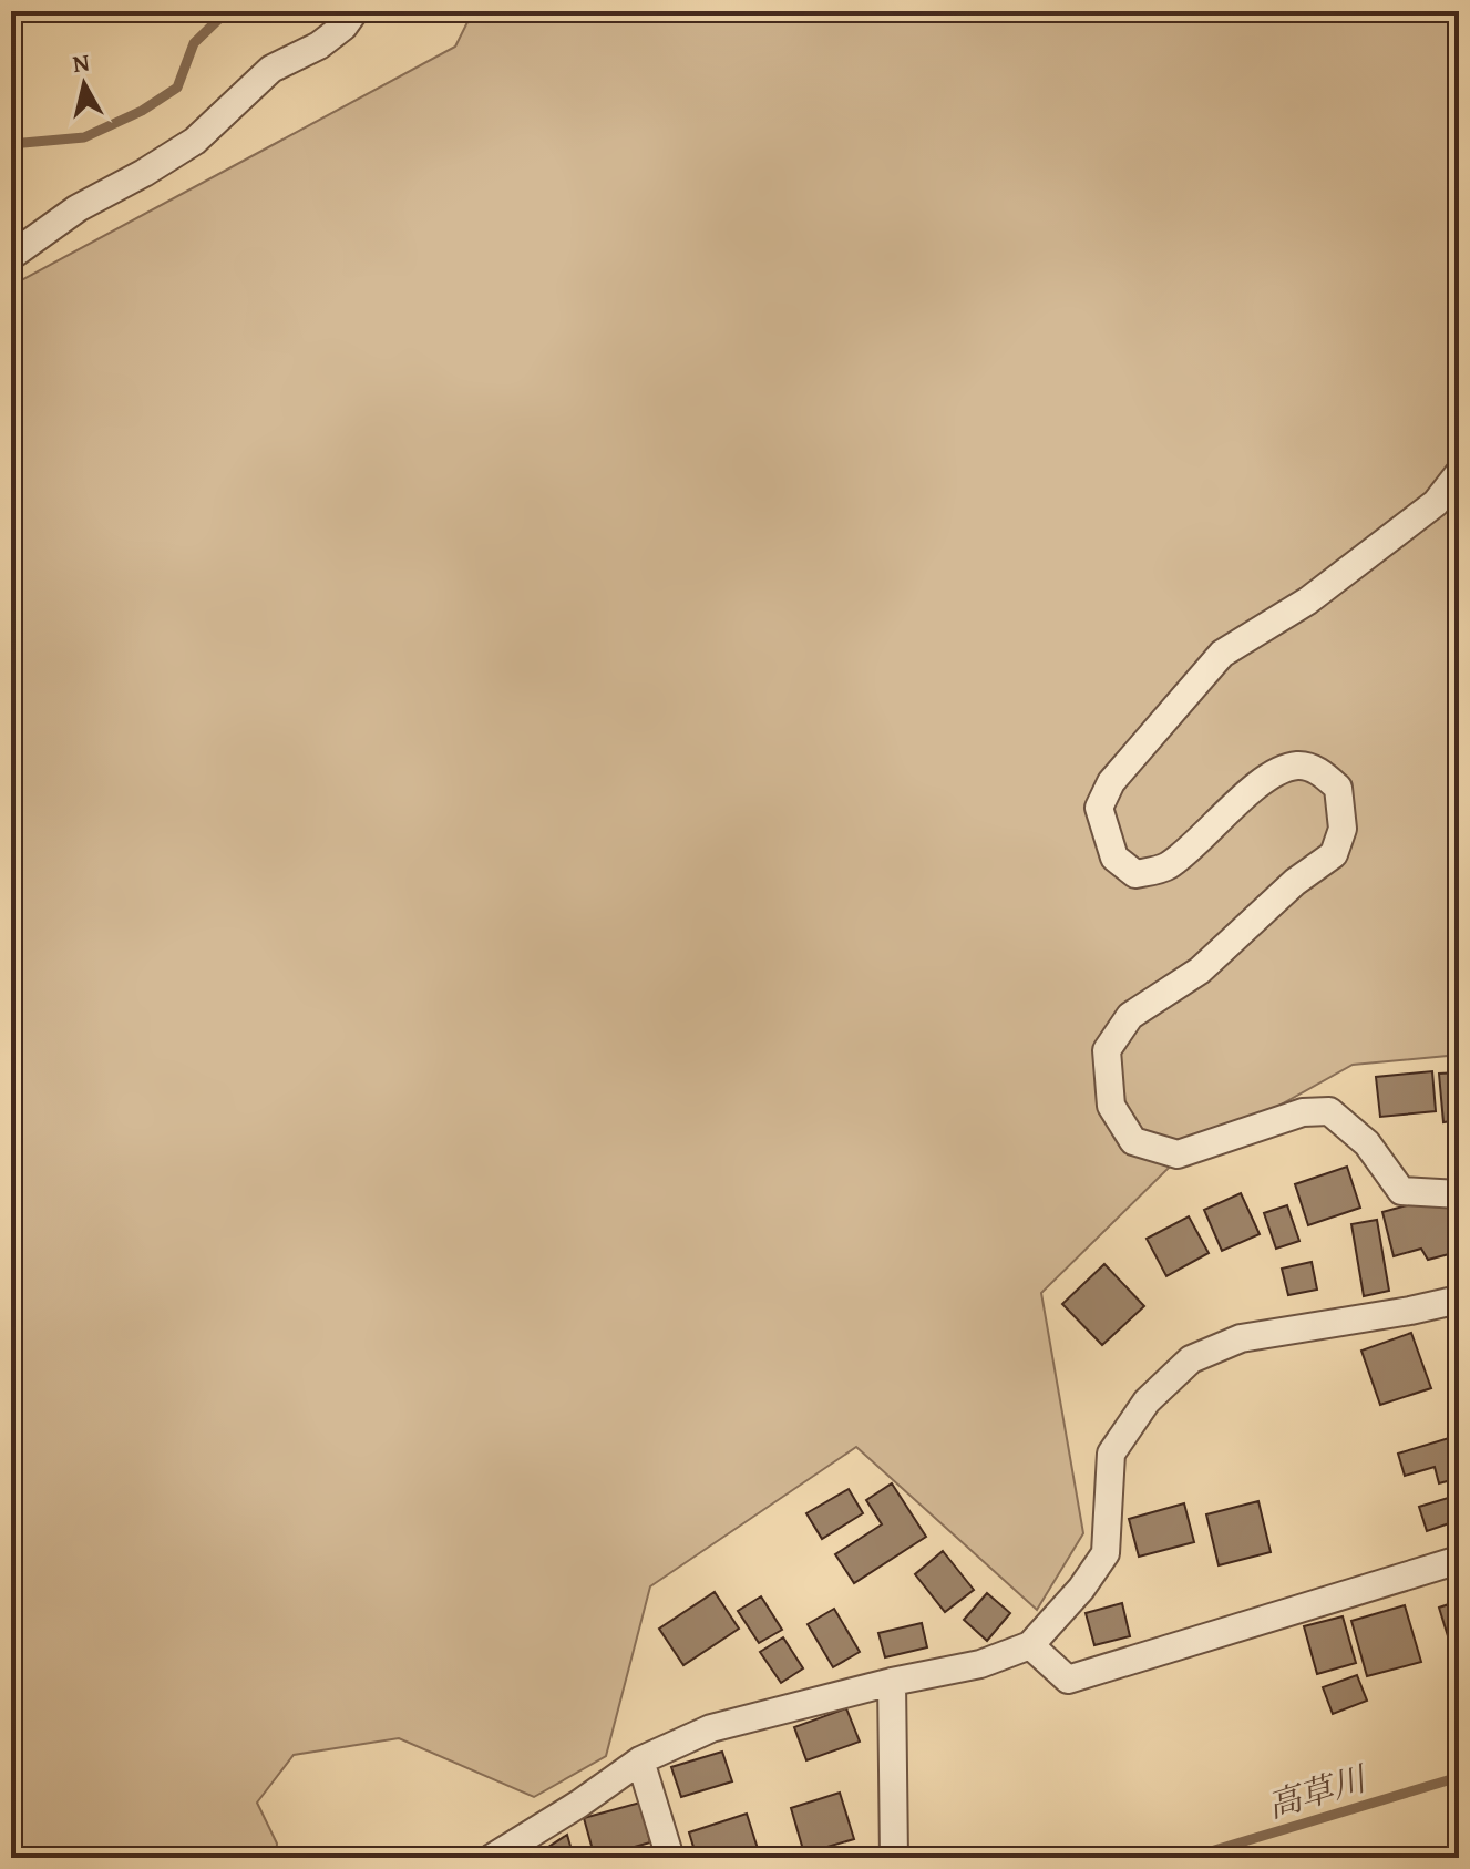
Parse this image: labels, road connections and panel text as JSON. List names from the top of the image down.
{
  "water": ["高草川"],
  "north": "top"
}
